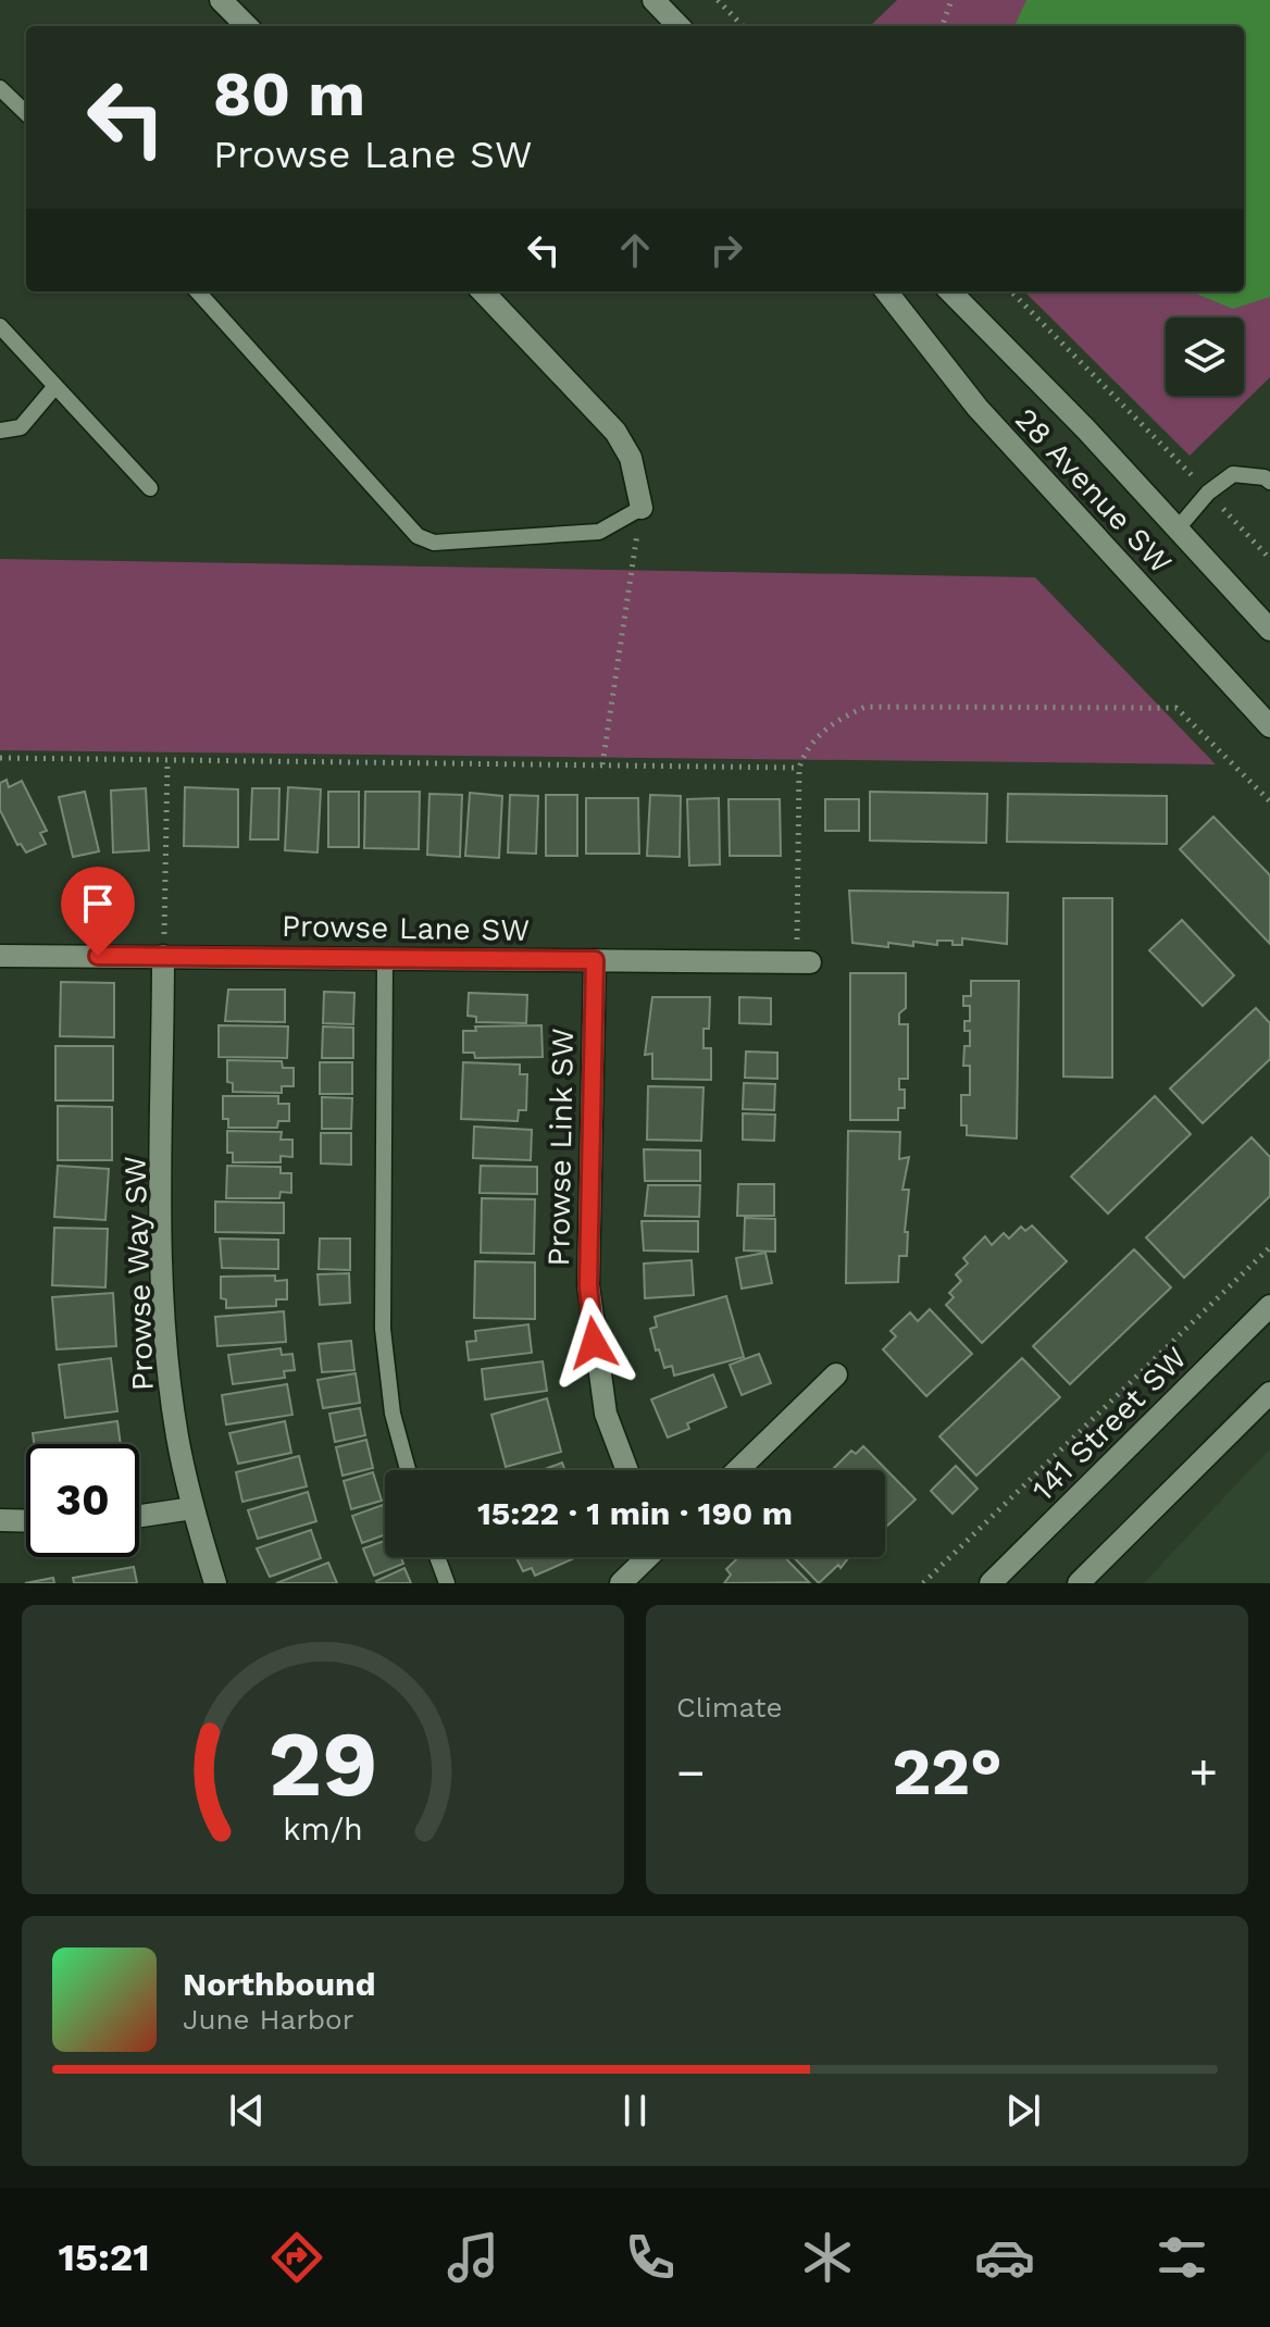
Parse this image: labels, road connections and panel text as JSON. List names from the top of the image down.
{
  "streets": {
    "street": [
      "28 Avenue SW",
      "Prowse Lane SW",
      "Prowse Link SW",
      "Prowse Way SW",
      "141 Street SW"
    ]
  },
  "crossings": [
    ["Prowse Lane SW", "Prowse Link SW"],
    ["Prowse Lane SW", "Prowse Way SW"]
  ],
  "page": {
    "turn": ["80 m", "Prowse Lane SW"],
    "limit": "30",
    "trip": "15:22 · 1 min · 190 m",
    "tile": "Climate",
    "heat": ["−", "22°", "+"],
    "song": ["Northbound", "June Harbor"],
    "tabs": "15:21",
    "gauge": ["29", "km/h"]
  }
}
